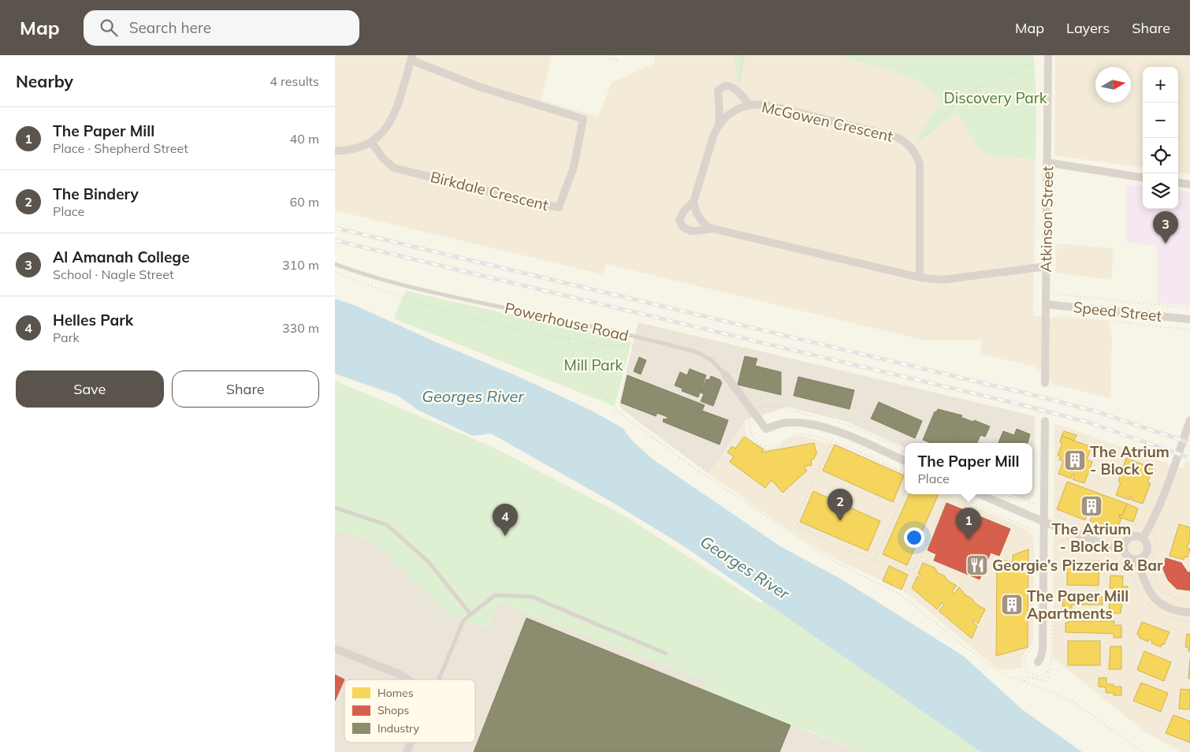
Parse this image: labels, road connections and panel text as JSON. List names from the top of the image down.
{
  "streets": {
    "street": [
      "McGowen Crescent",
      "Birkdale Crescent",
      "Atkinson Street",
      "Speed Street",
      "Powerhouse Road"
    ]
  },
  "crossings": [
    ["McGowen Crescent", "Atkinson Street"],
    ["Atkinson Street", "Speed Street"]
  ],
  "water": ["Georges River"],
  "parks": ["Discovery Park", "Mill Park"],
  "places": {
    "building": ["The Atrium - Block C", "The Atrium - Block B", "The Paper Mill Apartments"],
    "restaurant": ["Georgie’s Pizzeria & Bar"]
  },
  "legend": ["Homes", "Shops", "Industry"],
  "north": "right",
  "page": {
    "header": "Map",
    "search": "Search here",
    "nav": ["Map", "Layers", "Share"],
    "heading": ["Nearby", "4 results"],
    "map_buttons": ["+", "−"],
    "list": [
      {
        "mark": "1",
        "name": "The Paper Mill",
        "note": "Place · Shepherd Street",
        "value": "40 m"
      },
      {
        "mark": "2",
        "name": "The Bindery",
        "note": "Place",
        "value": "60 m"
      },
      {
        "mark": "3",
        "name": "Al Amanah College",
        "note": "School · Nagle Street",
        "value": "310 m"
      },
      {
        "mark": "4",
        "name": "Helles Park",
        "note": "Park",
        "value": "330 m"
      }
    ],
    "pins": [
      "3",
      "2",
      "4",
      "1"
    ],
    "buttons": ["Save", "Share"],
    "popup": ["The Paper Mill", "Place"]
  }
}
